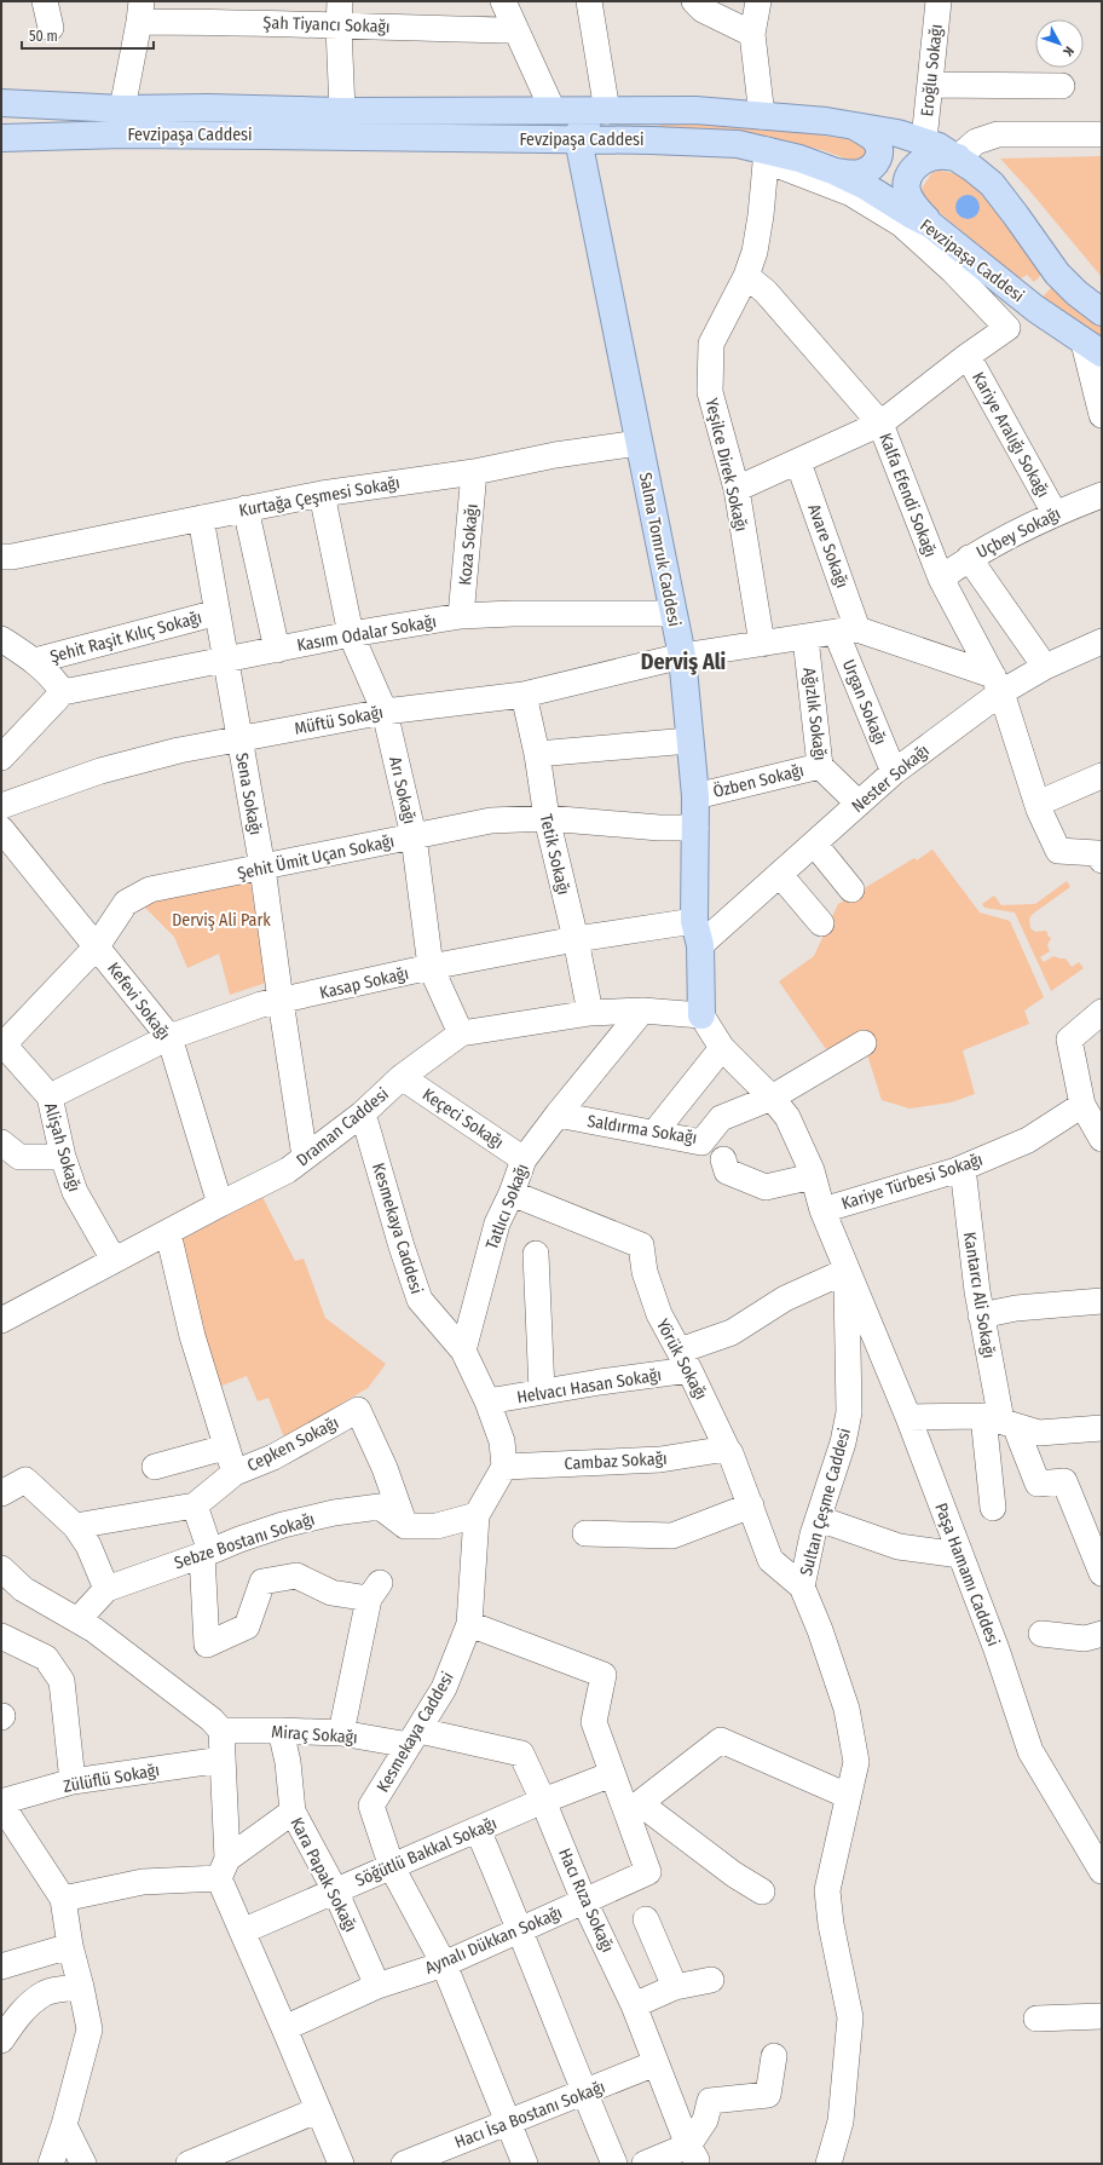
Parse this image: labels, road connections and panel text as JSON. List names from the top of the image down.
{
  "streets": {
    "main road": ["Fevzipaşa Caddesi", "Salma Tomruk Caddesi"],
    "street": [
      "Şah Tiyancı Sokağı",
      "Eroğlu Sokağı",
      "Kariye Aralığı Sokağı",
      "Yeşilce Direk Sokağı",
      "Kalfa Efendi Sokağı",
      "Kurtağa Çeşmesi Sokağı",
      "Uçbey Sokağı",
      "Koza Sokağı",
      "Avare Sokağı",
      "Kasım Odalar Sokağı",
      "Şehit Raşit Kılıç Sokağı",
      "Urgan Sokağı",
      "Ağızlık Sokağı",
      "Müftü Sokağı",
      "Nester Sokağı",
      "Özben Sokağı",
      "Arı Sokağı",
      "Sena Sokağı",
      "Tetik Sokağı",
      "Şehit Ümit Uçan Sokağı",
      "Kasap Sokağı",
      "Kefevi Sokağı",
      "Keçeci Sokağı",
      "Draman Caddesi",
      "Saldırma Sokağı",
      "Alişah Sokağı",
      "Kariye Türbesi Sokağı",
      "Tatlıcı Sokağı",
      "Kesmekaya Caddesi",
      "Kantarcı Ali Sokağı",
      "Yörük Sokağı",
      "Helvacı Hasan Sokağı",
      "Cepken Sokağı",
      "Cambaz Sokağı",
      "Sultan Çeşme Caddesi",
      "Sebze Bostanı Sokağı",
      "Paşa Hamamı Caddesi",
      "Miraç Sokağı",
      "Zülüflü Sokağı",
      "Söğütlü Bakkal Sokağı",
      "Kara Papak Sokağı",
      "Hacı Rıza Sokağı",
      "Aynalı Dükkan Sokağı",
      "Hacı İsa Bostanı Sokağı"
    ]
  },
  "crossings": [
    ["Eroğlu Sokağı", "Fevzipaşa Caddesi"],
    ["Fevzipaşa Caddesi", "Yeşilce Direk Sokağı"],
    ["Fevzipaşa Caddesi", "Salma Tomruk Caddesi"],
    ["Kariye Aralığı Sokağı", "Uçbey Sokağı"],
    ["Yeşilce Direk Sokağı", "Kalfa Efendi Sokağı"],
    ["Yeşilce Direk Sokağı", "Müftü Sokağı"],
    ["Kalfa Efendi Sokağı", "Uçbey Sokağı"],
    ["Kalfa Efendi Sokağı", "Nester Sokağı"],
    ["Kurtağa Çeşmesi Sokağı", "Koza Sokağı"],
    ["Kurtağa Çeşmesi Sokağı", "Salma Tomruk Caddesi"],
    ["Kurtağa Çeşmesi Sokağı", "Arı Sokağı"],
    ["Kurtağa Çeşmesi Sokağı", "Sena Sokağı"],
    ["Koza Sokağı", "Kasım Odalar Sokağı"],
    ["Avare Sokağı", "Urgan Sokağı"],
    ["Avare Sokağı", "Müftü Sokağı"],
    ["Salma Tomruk Caddesi", "Kasım Odalar Sokağı"],
    ["Salma Tomruk Caddesi", "Müftü Sokağı"],
    ["Salma Tomruk Caddesi", "Nester Sokağı"],
    ["Salma Tomruk Caddesi", "Özben Sokağı"],
    ["Salma Tomruk Caddesi", "Şehit Ümit Uçan Sokağı"],
    ["Salma Tomruk Caddesi", "Kasap Sokağı"],
    ["Salma Tomruk Caddesi", "Draman Caddesi"],
    ["Kasım Odalar Sokağı", "Arı Sokağı"],
    ["Kasım Odalar Sokağı", "Sena Sokağı"],
    ["Şehit Raşit Kılıç Sokağı", "Sena Sokağı"],
    ["Urgan Sokağı", "Müftü Sokağı"],
    ["Urgan Sokağı", "Nester Sokağı"],
    ["Ağızlık Sokağı", "Müftü Sokağı"],
    ["Ağızlık Sokağı", "Nester Sokağı"],
    ["Ağızlık Sokağı", "Özben Sokağı"],
    ["Müftü Sokağı", "Arı Sokağı"],
    ["Müftü Sokağı", "Sena Sokağı"],
    ["Müftü Sokağı", "Tetik Sokağı"],
    ["Nester Sokağı", "Kasap Sokağı"],
    ["Arı Sokağı", "Şehit Ümit Uçan Sokağı"],
    ["Arı Sokağı", "Kasap Sokağı"],
    ["Arı Sokağı", "Draman Caddesi"],
    ["Sena Sokağı", "Şehit Ümit Uçan Sokağı"],
    ["Sena Sokağı", "Kasap Sokağı"],
    ["Sena Sokağı", "Draman Caddesi"],
    ["Tetik Sokağı", "Şehit Ümit Uçan Sokağı"],
    ["Tetik Sokağı", "Kasap Sokağı"],
    ["Tetik Sokağı", "Draman Caddesi"],
    ["Şehit Ümit Uçan Sokağı", "Kefevi Sokağı"],
    ["Şehit Ümit Uçan Sokağı", "Alişah Sokağı"],
    ["Kasap Sokağı", "Kefevi Sokağı"],
    ["Kasap Sokağı", "Alişah Sokağı"],
    ["Kefevi Sokağı", "Draman Caddesi"],
    ["Keçeci Sokağı", "Draman Caddesi"],
    ["Keçeci Sokağı", "Tatlıcı Sokağı"],
    ["Draman Caddesi", "Alişah Sokağı"],
    ["Draman Caddesi", "Tatlıcı Sokağı"],
    ["Draman Caddesi", "Kesmekaya Caddesi"],
    ["Draman Caddesi", "Cepken Sokağı"],
    ["Saldırma Sokağı", "Tatlıcı Sokağı"],
    ["Kariye Türbesi Sokağı", "Kantarcı Ali Sokağı"],
    ["Tatlıcı Sokağı", "Kesmekaya Caddesi"],
    ["Tatlıcı Sokağı", "Yörük Sokağı"],
    ["Kesmekaya Caddesi", "Helvacı Hasan Sokağı"],
    ["Kesmekaya Caddesi", "Cambaz Sokağı"],
    ["Kesmekaya Caddesi", "Miraç Sokağı"],
    ["Kesmekaya Caddesi", "Söğütlü Bakkal Sokağı"],
    ["Kesmekaya Caddesi", "Hacı Rıza Sokağı"],
    ["Yörük Sokağı", "Helvacı Hasan Sokağı"],
    ["Yörük Sokağı", "Cambaz Sokağı"],
    ["Yörük Sokağı", "Sultan Çeşme Caddesi"],
    ["Helvacı Hasan Sokağı", "Sultan Çeşme Caddesi"],
    ["Helvacı Hasan Sokağı", "Paşa Hamamı Caddesi"],
    ["Cepken Sokağı", "Sebze Bostanı Sokağı"],
    ["Sultan Çeşme Caddesi", "Paşa Hamamı Caddesi"],
    ["Miraç Sokağı", "Kara Papak Sokağı"],
    ["Miraç Sokağı", "Hacı Rıza Sokağı"],
    ["Söğütlü Bakkal Sokağı", "Kara Papak Sokağı"],
    ["Söğütlü Bakkal Sokağı", "Hacı Rıza Sokağı"],
    ["Kara Papak Sokağı", "Aynalı Dükkan Sokağı"],
    ["Hacı Rıza Sokağı", "Aynalı Dükkan Sokağı"],
    ["Hacı Rıza Sokağı", "Hacı İsa Bostanı Sokağı"]
  ],
  "districts": ["Derviş Ali"],
  "parks": ["Derviş Ali Park"],
  "scale_bar": "50 m",
  "north": "bottom right"
}
